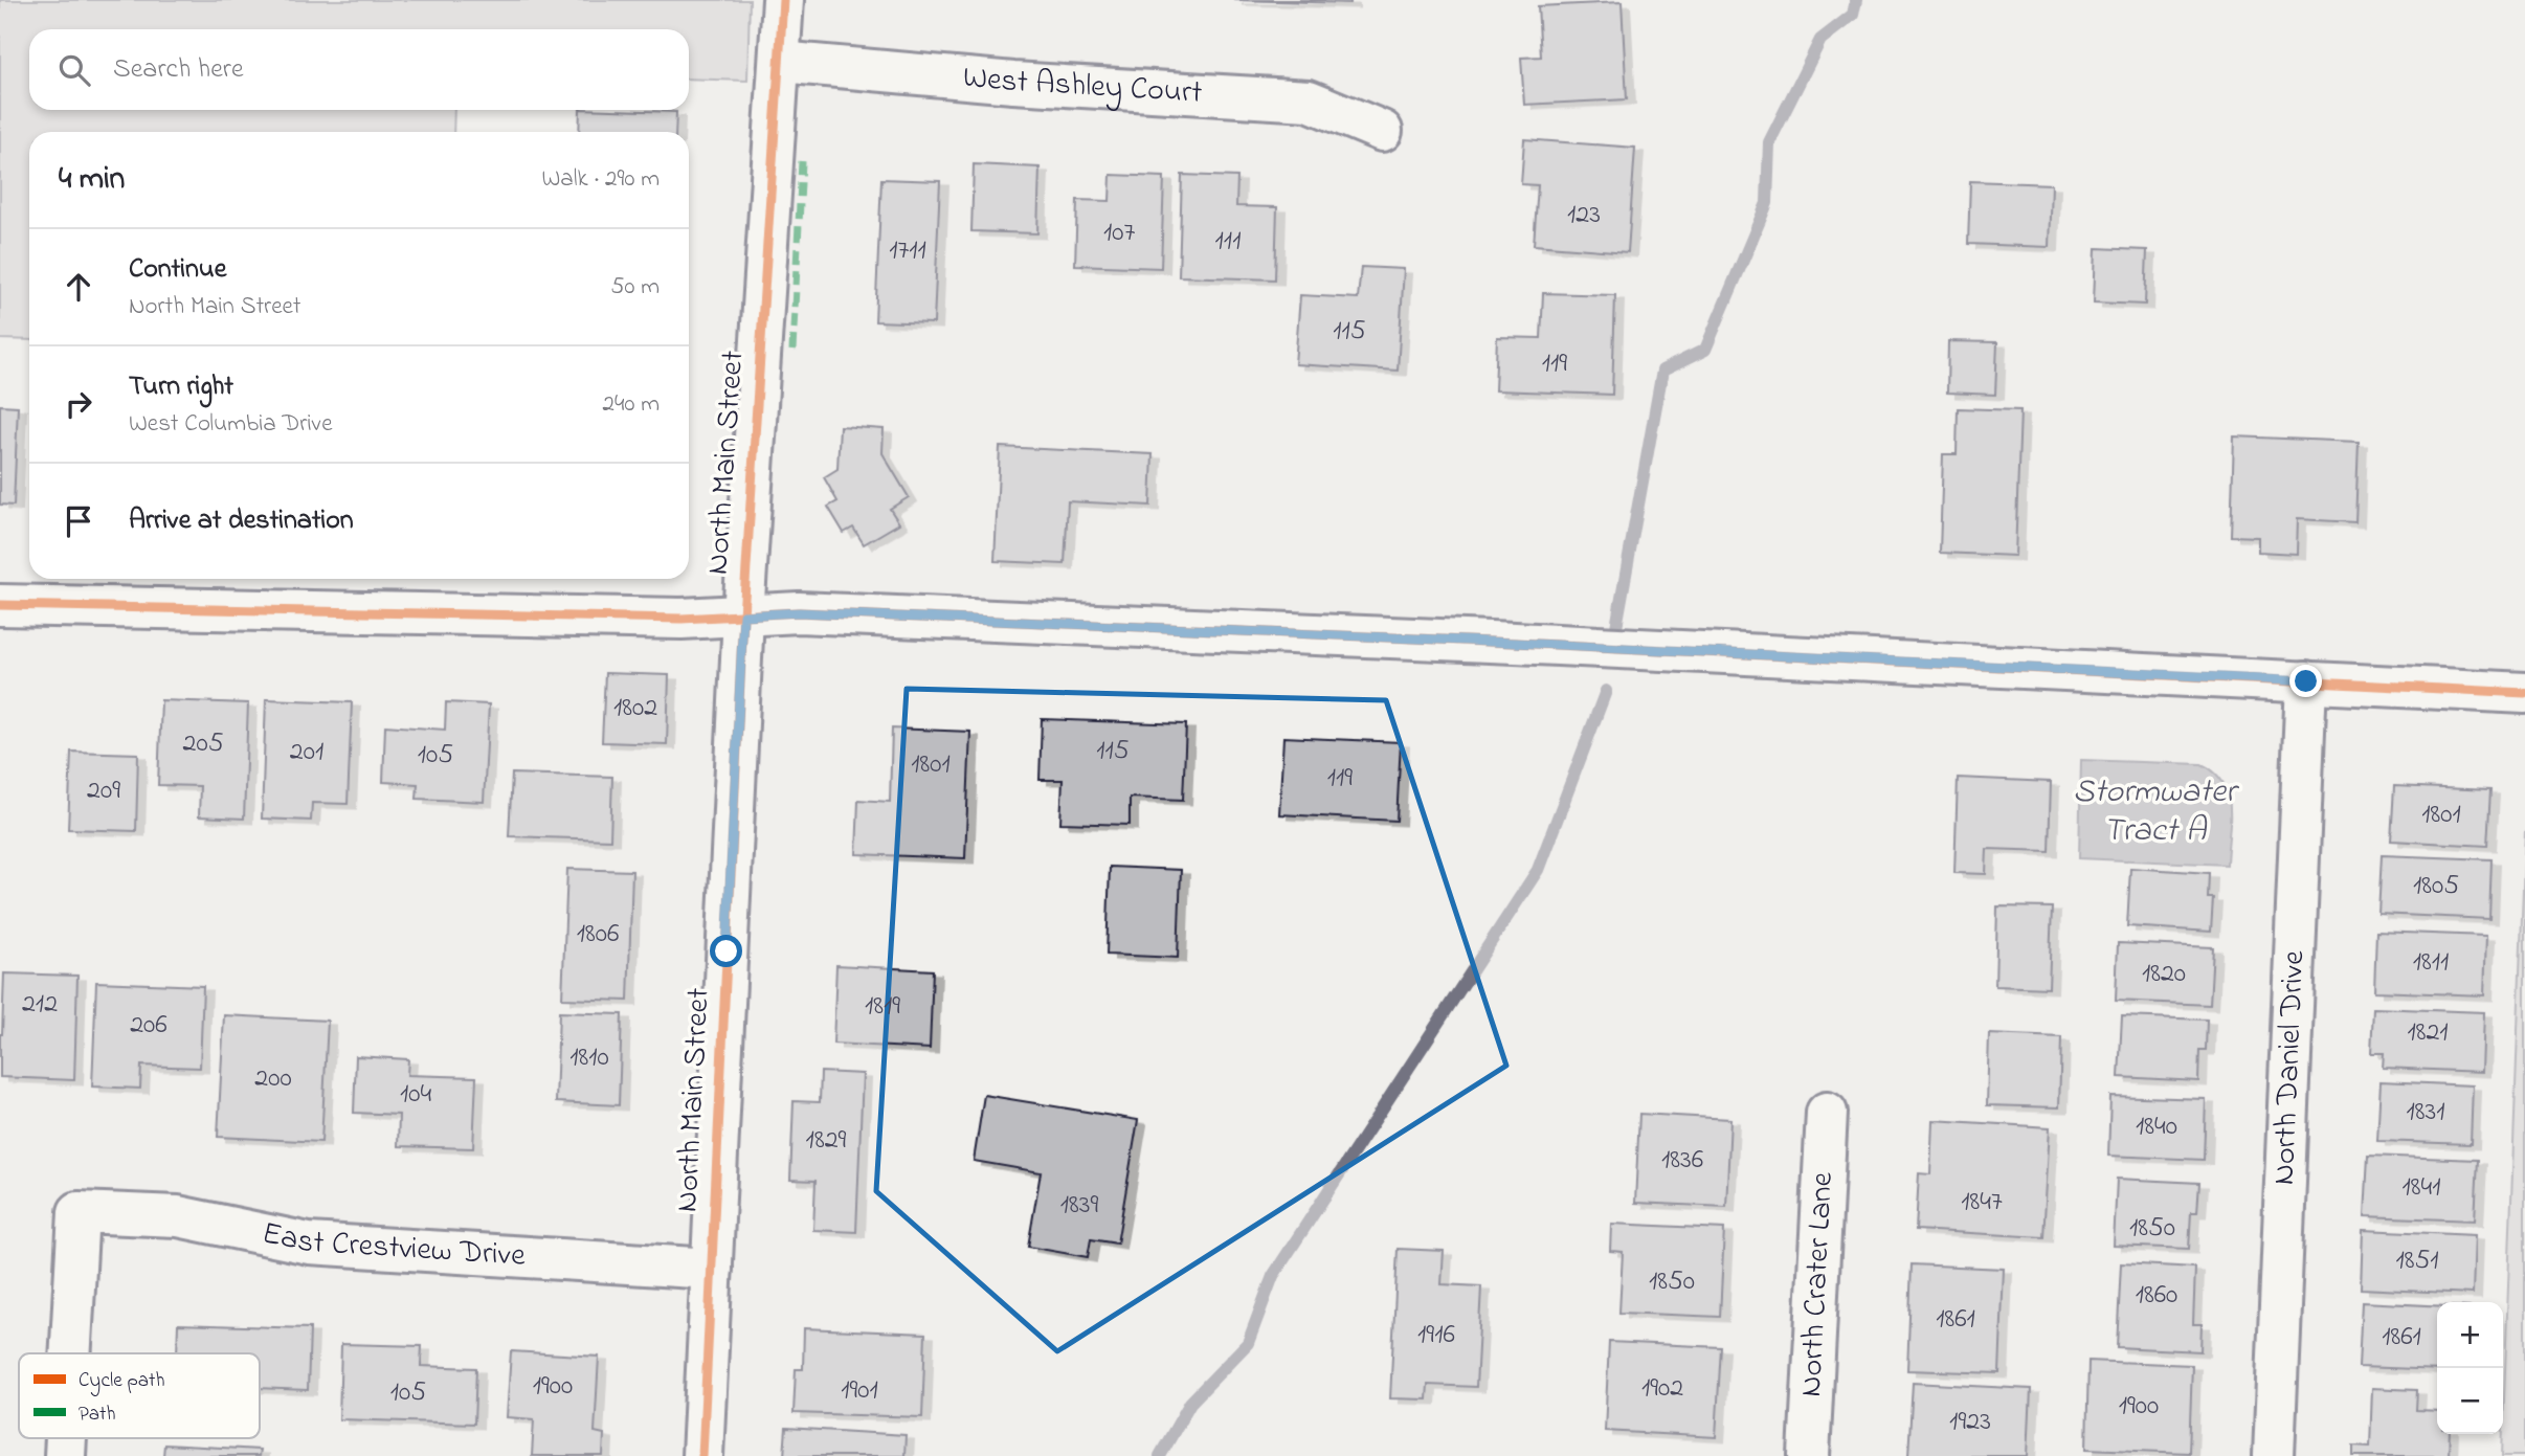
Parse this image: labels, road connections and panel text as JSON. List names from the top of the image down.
{
  "streets": {
    "street": [
      "West Ashley Court",
      "North Main Street",
      "North Daniel Drive",
      "East Crestview Drive",
      "North Crater Lane"
    ]
  },
  "crossings": [
    ["West Ashley Court", "North Main Street"],
    ["North Main Street", "East Crestview Drive"]
  ],
  "water": ["Stormwater Tract A"],
  "house_numbers": [
    "123",
    "107",
    "111",
    "1711",
    "115",
    "119",
    "1802",
    "205",
    "115",
    "201",
    "105",
    "1801",
    "119",
    "209",
    "1801",
    "1805",
    "1806",
    "1811",
    "1820",
    "212",
    "1819",
    "206",
    "1821",
    "1810",
    "200",
    "104",
    "1831",
    "1840",
    "1829",
    "1836",
    "1841",
    "1847",
    "1839",
    "1850",
    "1851",
    "1850",
    "1860",
    "1861",
    "1916",
    "1861",
    "1900",
    "1902",
    "1901",
    "105",
    "1900",
    "1923"
  ],
  "legend": ["Cycle path", "Path"],
  "page": {
    "search": "Search here",
    "heading": ["4 min", "Walk · 290 m"],
    "list": [
      ["Continue", "North Main Street", "50 m"],
      ["Turn right", "West Columbia Drive", "240 m"],
      "Arrive at destination"
    ],
    "map_buttons": ["+", "−"]
  }
}
